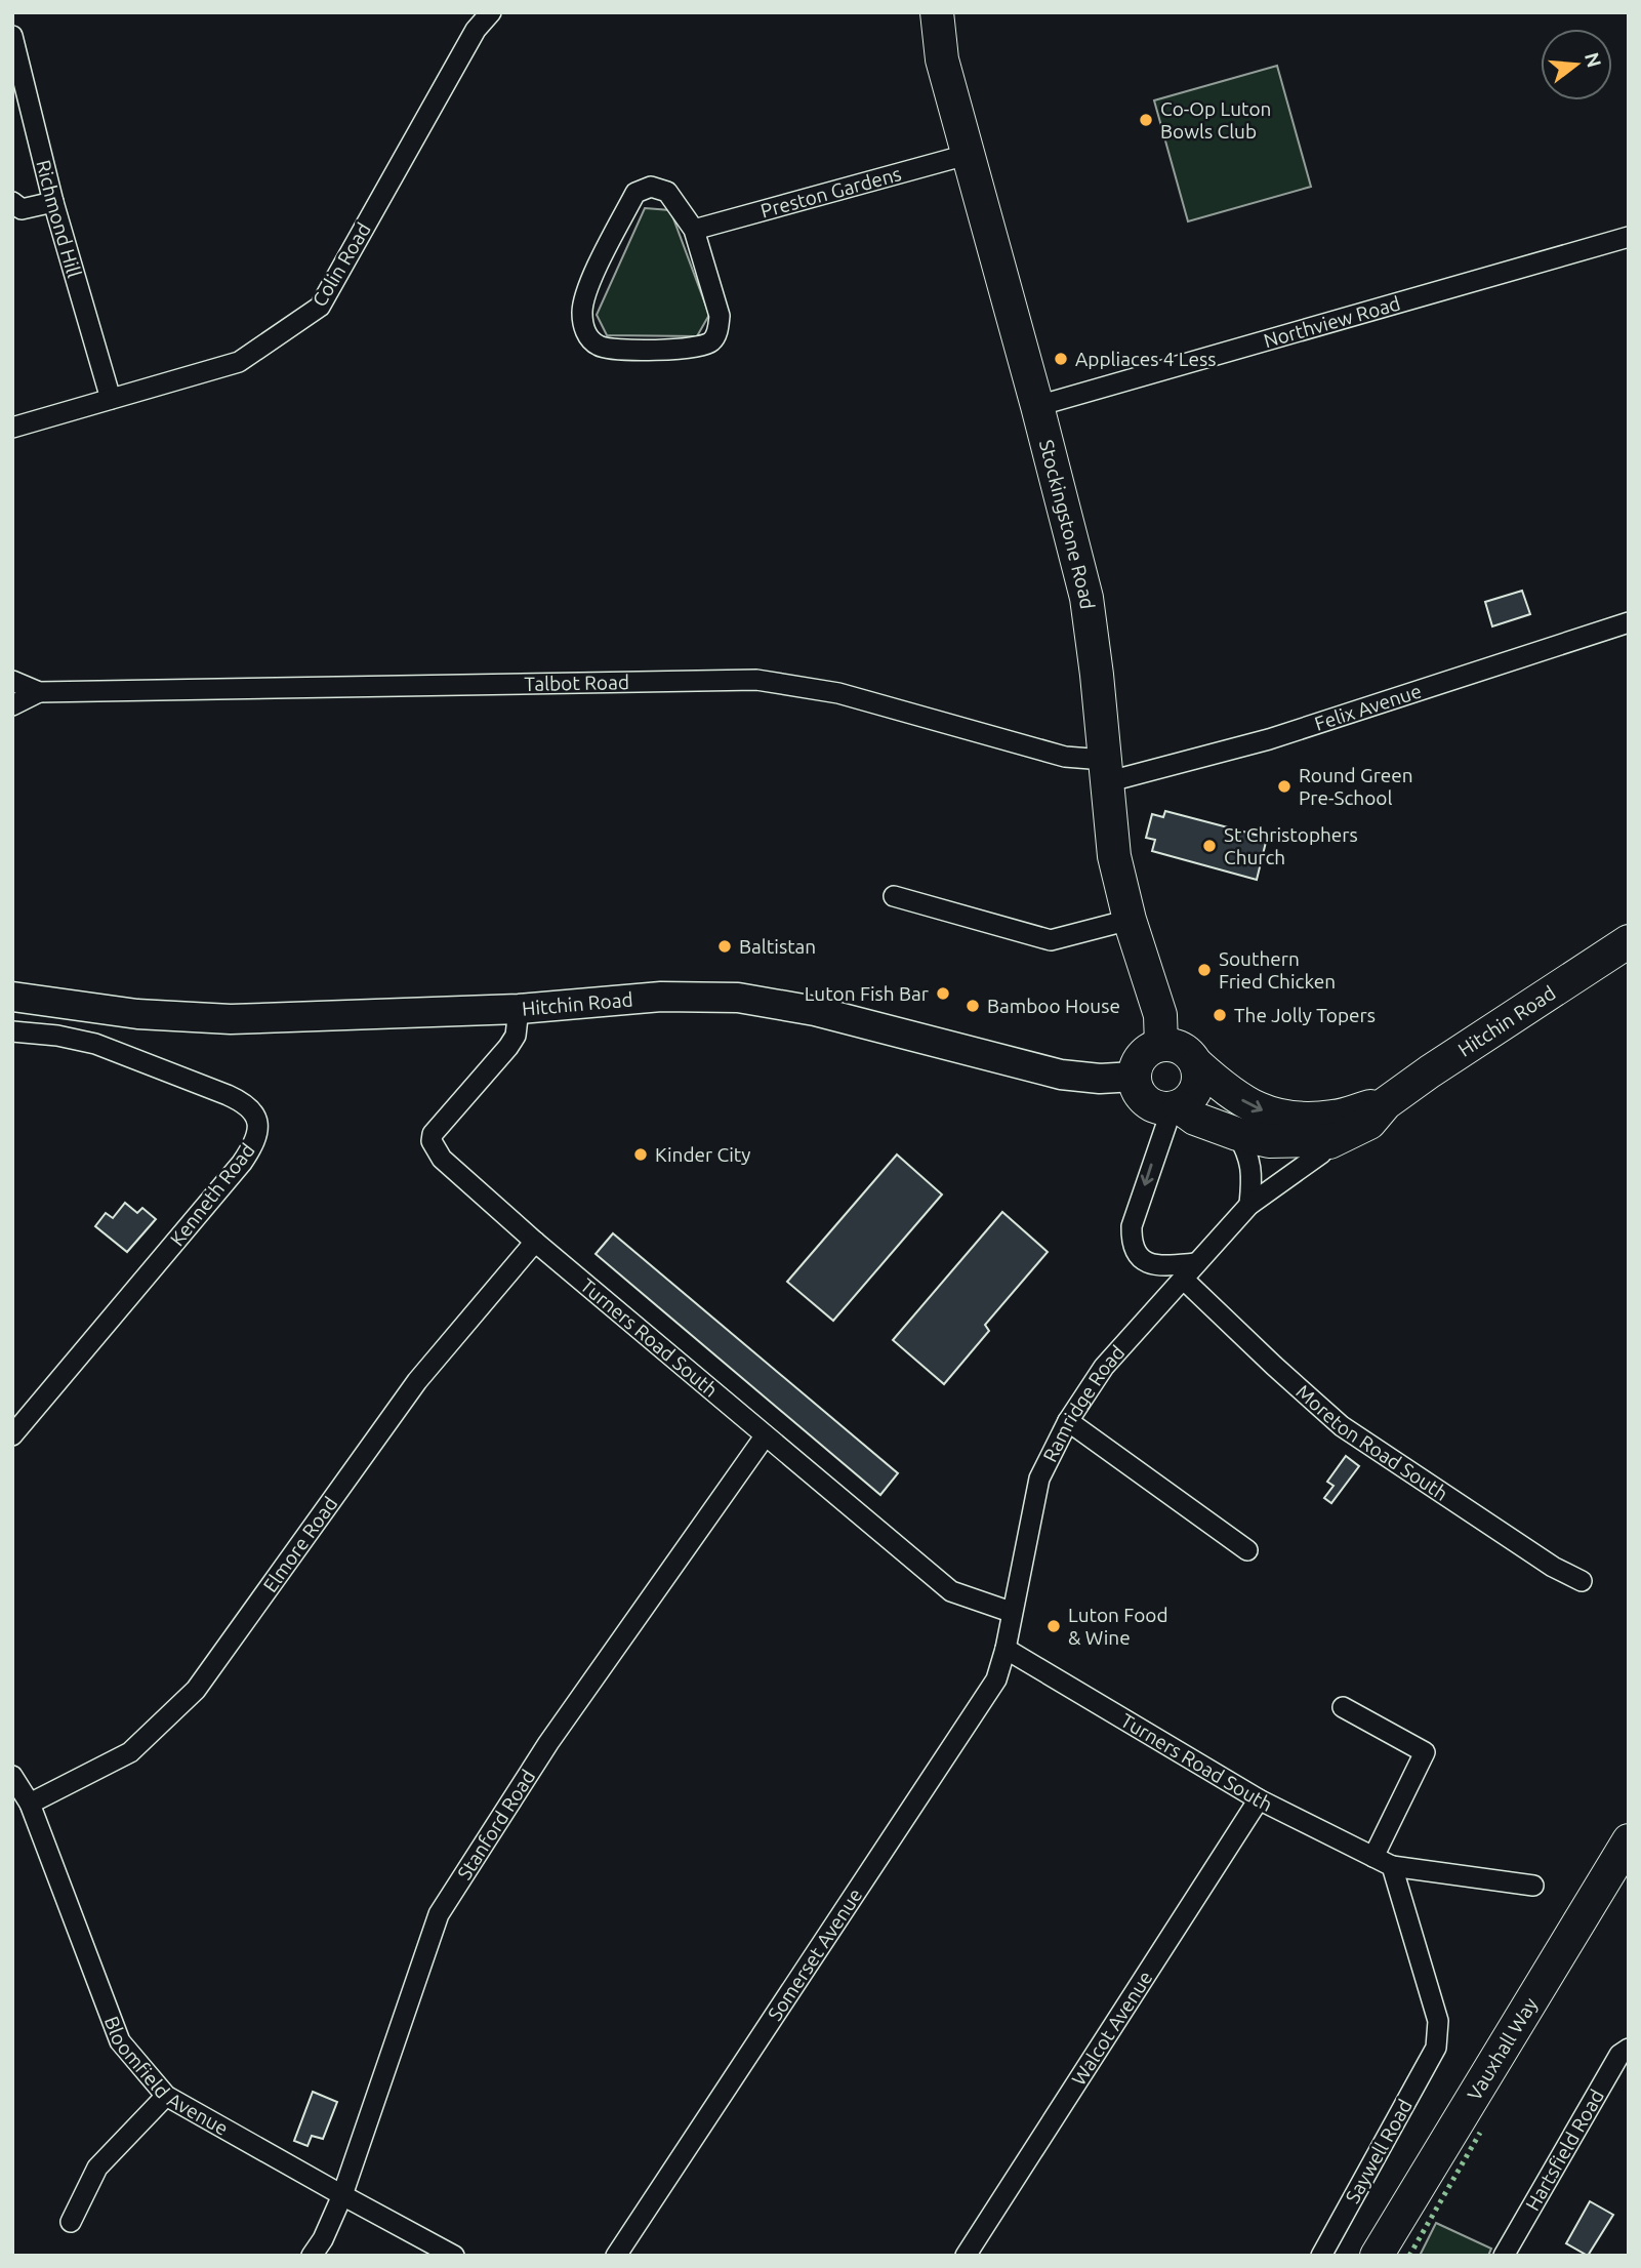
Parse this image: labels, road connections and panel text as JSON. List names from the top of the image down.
{
  "streets": {
    "main road": ["Stockingstone Road", "Hitchin Road", "Vauxhall Way"],
    "street": [
      "Preston Gardens",
      "Richmond Hill",
      "Colin Road",
      "Northview Road",
      "Talbot Road",
      "Felix Avenue",
      "Kenneth Road",
      "Turners Road South",
      "Ramridge Road",
      "Moreton Road South",
      "Elmore Road",
      "Stanford Road",
      "Somerset Avenue",
      "Walcot Avenue",
      "Bloomfield Avenue",
      "Hartsfield Road",
      "Saywell Road"
    ]
  },
  "crossings": [
    ["Preston Gardens", "Stockingstone Road"],
    ["Richmond Hill", "Colin Road"],
    ["Northview Road", "Stockingstone Road"],
    ["Stockingstone Road", "Talbot Road"],
    ["Stockingstone Road", "Felix Avenue"],
    ["Stockingstone Road", "Hitchin Road"],
    ["Talbot Road", "Felix Avenue"],
    ["Hitchin Road", "Turners Road South"],
    ["Hitchin Road", "Ramridge Road"],
    ["Turners Road South", "Ramridge Road"],
    ["Turners Road South", "Elmore Road"],
    ["Turners Road South", "Stanford Road"],
    ["Turners Road South", "Somerset Avenue"],
    ["Turners Road South", "Walcot Avenue"],
    ["Turners Road South", "Saywell Road"],
    ["Ramridge Road", "Moreton Road South"],
    ["Ramridge Road", "Somerset Avenue"],
    ["Elmore Road", "Bloomfield Avenue"],
    ["Stanford Road", "Bloomfield Avenue"]
  ],
  "places": [
    "Co-Op Luton Bowls Club",
    "Appliaces 4 Less",
    "Round Green Pre-School",
    "St Christophers Church",
    "Baltistan",
    "Southern Fried Chicken",
    "Luton Fish Bar",
    "Bamboo House",
    "The Jolly Topers",
    "Kinder City",
    "Luton Food & Wine"
  ],
  "north": "right"
}
